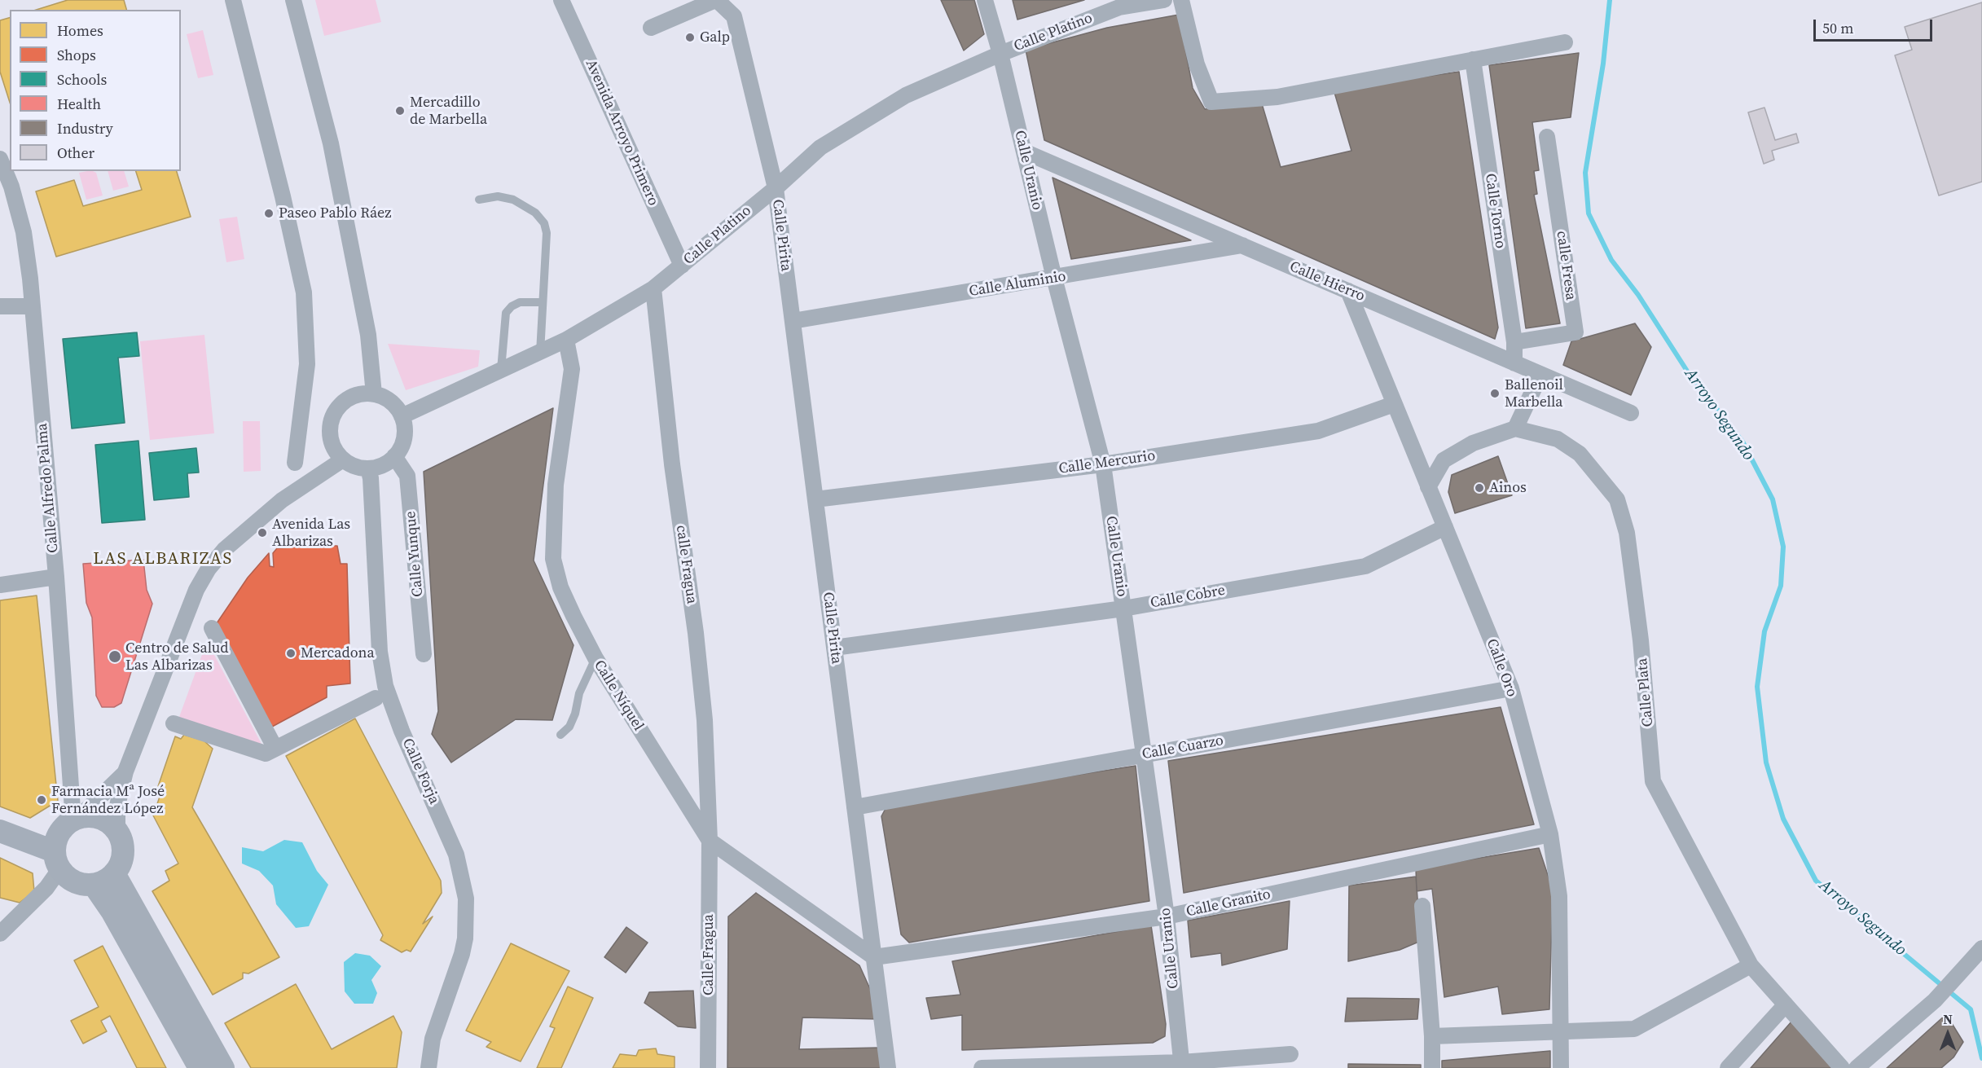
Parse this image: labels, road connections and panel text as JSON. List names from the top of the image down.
{
  "streets": {
    "street": [
      "Calle Platino",
      "Avenida Arroyo Primero",
      "Calle Uranio",
      "Calle Torno",
      "Calle Pirita",
      "calle Fresa",
      "Calle Hierro",
      "Calle Aluminio",
      "Calle Mercurio",
      "Calle Alfredo Palma",
      "Calle Yunque",
      "calle Fragua",
      "Calle Cobre",
      "Calle Oro",
      "Calle Plata",
      "Calle Níquel",
      "Calle Cuarzo",
      "Calle Forja",
      "Calle Granito",
      "Calle Fragua"
    ]
  },
  "crossings": [
    ["Calle Platino", "Avenida Arroyo Primero"],
    ["Calle Platino", "Calle Uranio"],
    ["Calle Platino", "Calle Pirita"],
    ["Calle Platino", "Calle Yunque"],
    ["Calle Platino", "calle Fragua"],
    ["Calle Platino", "Calle Níquel"],
    ["Calle Platino", "Calle Forja"],
    ["Calle Uranio", "Calle Hierro"],
    ["Calle Uranio", "Calle Aluminio"],
    ["Calle Uranio", "Calle Mercurio"],
    ["Calle Uranio", "Calle Cobre"],
    ["Calle Uranio", "Calle Cuarzo"],
    ["Calle Uranio", "Calle Granito"],
    ["Calle Torno", "calle Fresa"],
    ["Calle Torno", "Calle Hierro"],
    ["Calle Pirita", "Calle Aluminio"],
    ["Calle Pirita", "Calle Mercurio"],
    ["Calle Pirita", "Calle Cobre"],
    ["Calle Pirita", "Calle Níquel"],
    ["Calle Pirita", "Calle Cuarzo"],
    ["Calle Pirita", "Calle Granito"],
    ["Calle Hierro", "Calle Aluminio"],
    ["Calle Hierro", "Calle Oro"],
    ["Calle Mercurio", "Calle Oro"],
    ["Calle Yunque", "Calle Forja"],
    ["calle Fragua", "Calle Níquel"],
    ["calle Fragua", "Calle Fragua"],
    ["Calle Cobre", "Calle Oro"],
    ["Calle Oro", "Calle Cuarzo"],
    ["Calle Oro", "Calle Granito"],
    ["Calle Níquel", "Calle Granito"],
    ["Calle Níquel", "Calle Fragua"]
  ],
  "districts": ["LAS ALBARIZAS"],
  "water": ["Arroyo Segundo"],
  "places": [
    "Galp",
    "Mercadillo de Marbella",
    "Paseo Pablo Ráez",
    "Ballenoil Marbella",
    "Ainos",
    "Avenida Las Albarizas",
    "Mercadona",
    "Centro de Salud Las Albarizas",
    "Farmacia Mª José Fernández López"
  ],
  "legend": [
    "Homes",
    "Shops",
    "Schools",
    "Health",
    "Industry",
    "Other"
  ],
  "scale_bar": "50 m",
  "north": "top"
}
